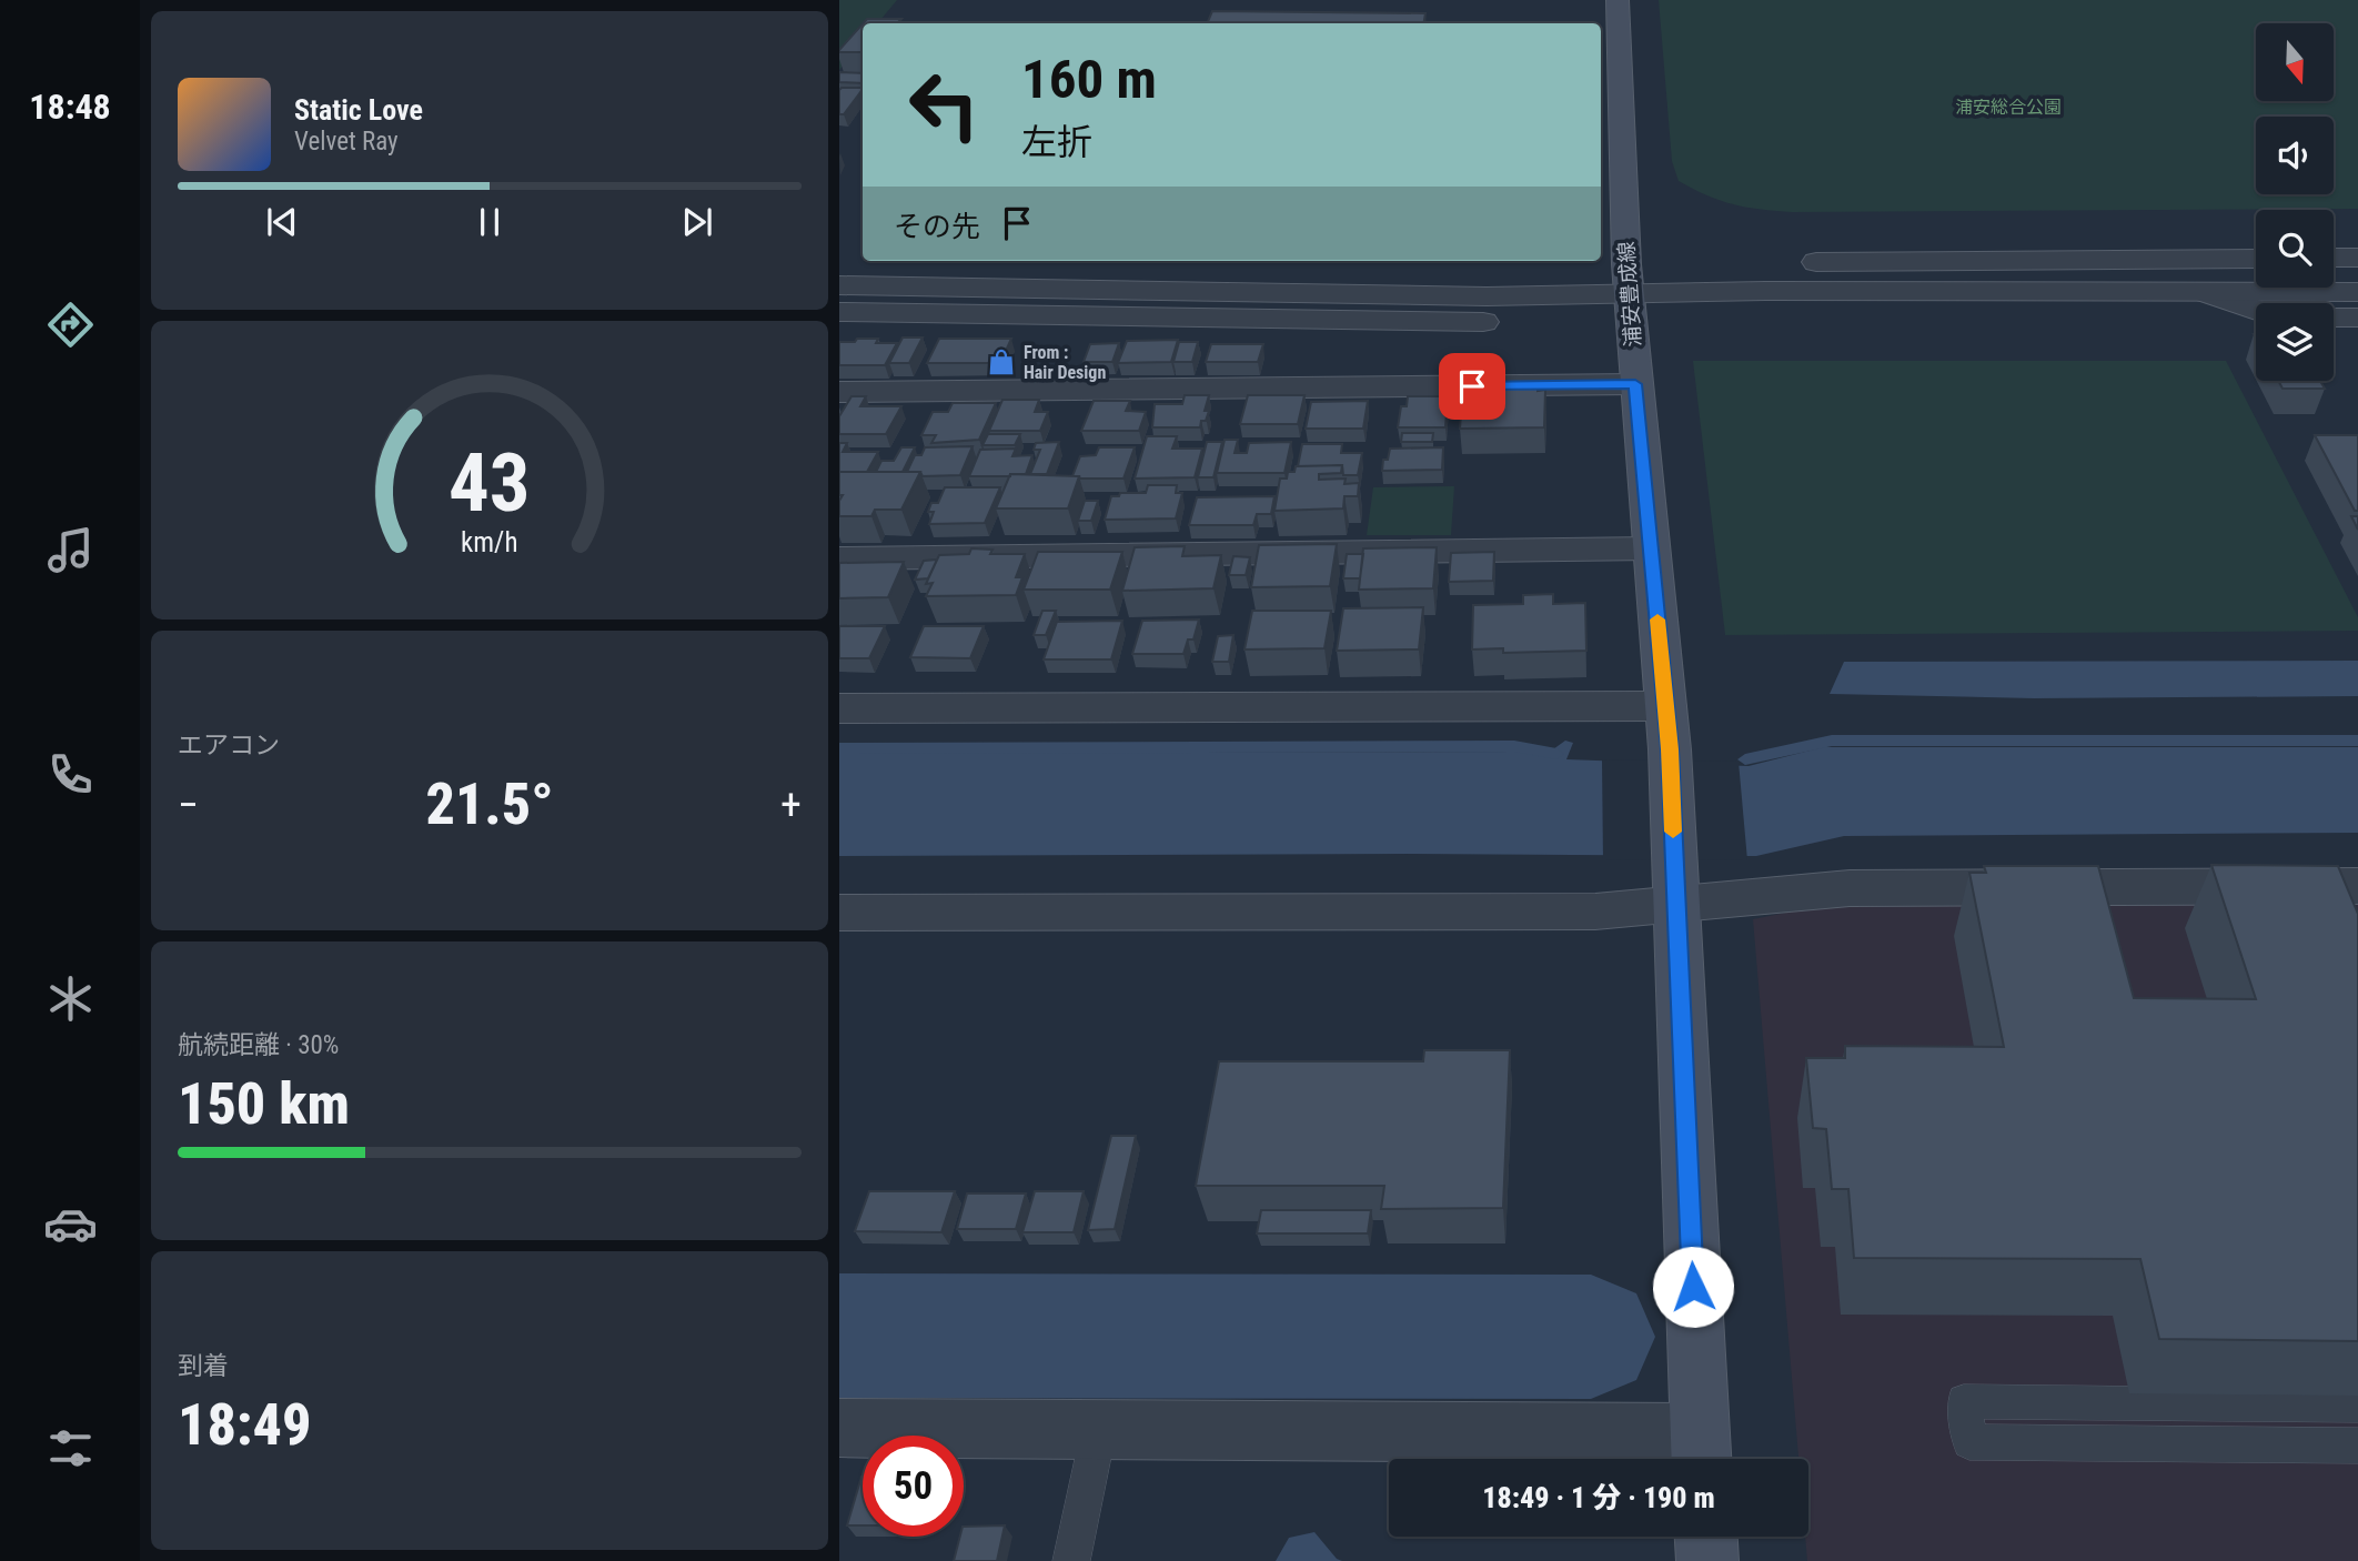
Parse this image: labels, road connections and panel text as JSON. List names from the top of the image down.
{
  "streets": {
    "main road": ["浦安豊成線"]
  },
  "parks": ["浦安総合公園"],
  "places": {
    "shop": ["From : Hair Design"]
  },
  "north": "bottom",
  "page": {
    "tabs": "18:48",
    "turn": ["160 m", "左折"],
    "song": ["Static Love", "Velvet Ray"],
    "then": "その先",
    "tile": [
      "エアコン",
      ["航続距離 · 30%", "150 km"],
      ["到着", "18:49"]
    ],
    "heat": ["−", "21.5°", "+"],
    "limit": "50",
    "trip": "18:49 · 1 分 · 190 m",
    "gauge": ["43", "km/h"]
  }
}
